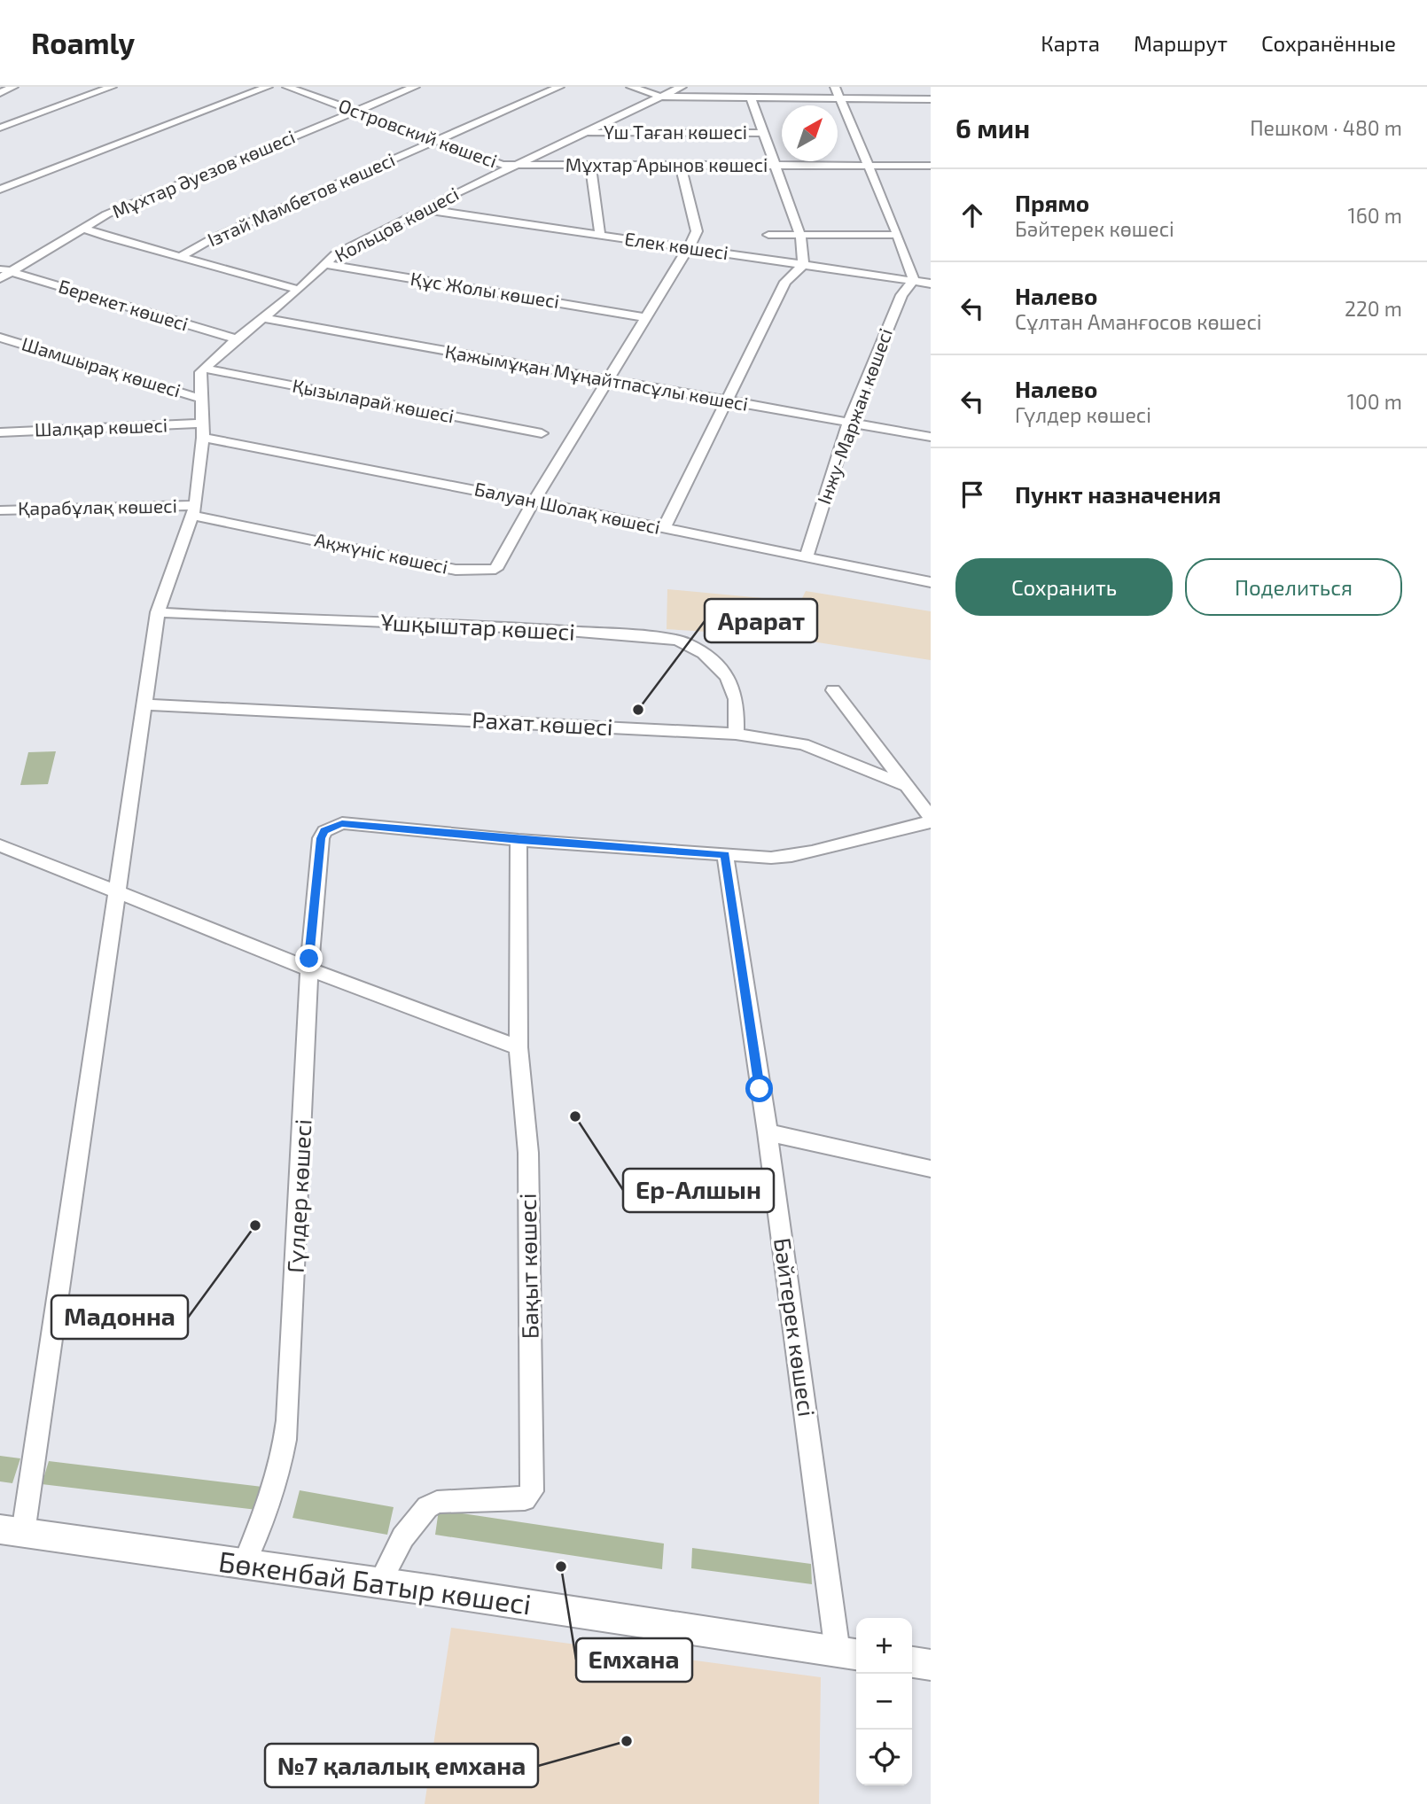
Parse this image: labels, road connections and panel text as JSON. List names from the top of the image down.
{
  "streets": {
    "main road": ["Бөкенбай Батыр көшесі"],
    "street": [
      "Үш Таған көшесі",
      "Островский көшесі",
      "Мұхтар Арынов көшесі",
      "Мұхтар Әуезов көшесі",
      "Ізтай Мәмбетов көшесі",
      "Кольцов көшесі",
      "Елек көшесі",
      "Құс Жолы көшесі",
      "Берекет көшесі",
      "Шамшырақ көшесі",
      "Қажымұқан Мұңайтпасұлы көшесі",
      "Қызыларай көшесі",
      "Інжу-Маржан көшесі",
      "Шалқар көшесі",
      "Қарабұлақ көшесі",
      "Балуан Шолақ көшесі",
      "Ақжүніс көшесі",
      "Ұшқыштар көшесі",
      "Рахат көшесі",
      "Гүлдер көшесі",
      "Бақыт көшесі",
      "Бәйтерек көшесі"
    ]
  },
  "crossings": [
    ["Үш Таған көшесі", "Кольцов көшесі"],
    ["Островский көшесі", "Мұхтар Арынов көшесі"],
    ["Островский көшесі", "Мұхтар Әуезов көшесі"],
    ["Островский көшесі", "Ізтай Мәмбетов көшесі"],
    ["Островский көшесі", "Кольцов көшесі"],
    ["Мұхтар Арынов көшесі", "Кольцов көшесі"],
    ["Мұхтар Әуезов көшесі", "Берекет көшесі"],
    ["Кольцов көшесі", "Елек көшесі"],
    ["Кольцов көшесі", "Құс Жолы көшесі"],
    ["Кольцов көшесі", "Берекет көшесі"],
    ["Кольцов көшесі", "Қажымұқан Мұңайтпасұлы көшесі"],
    ["Кольцов көшесі", "Қызыларай көшесі"],
    ["Елек көшесі", "Інжу-Маржан көшесі"],
    ["Қажымұқан Мұңайтпасұлы көшесі", "Інжу-Маржан көшесі"],
    ["Інжу-Маржан көшесі", "Балуан Шолақ көшесі"],
    ["Қарабұлақ көшесі", "Ақжүніс көшесі"],
    ["Балуан Шолақ көшесі", "Ақжүніс көшесі"],
    ["Ұшқыштар көшесі", "Рахат көшесі"],
    ["Гүлдер көшесі", "Бақыт көшесі"],
    ["Гүлдер көшесі", "Бөкенбай Батыр көшесі"],
    ["Бақыт көшесі", "Бөкенбай Батыр көшесі"],
    ["Бәйтерек көшесі", "Бөкенбай Батыр көшесі"]
  ],
  "places": [
    "Арарат",
    "Ер-Алшын",
    "Мадонна",
    "Емхана",
    "№7 қалалық емхана"
  ],
  "north": "top right",
  "page": {
    "header": "Roamly",
    "nav": ["Карта", "Маршрут", "Сохранённые"],
    "heading": ["6 мин", "Пешком · 480 m"],
    "list": [
      ["Прямо", "Бәйтерек көшесі", "160 m"],
      ["Налево", "Сұлтан Аманғосов көшесі", "220 m"],
      ["Налево", "Гүлдер көшесі", "100 m"],
      "Пункт назначения"
    ],
    "buttons": ["Сохранить", "Поделиться"],
    "map_buttons": ["+", "−"]
  }
}
